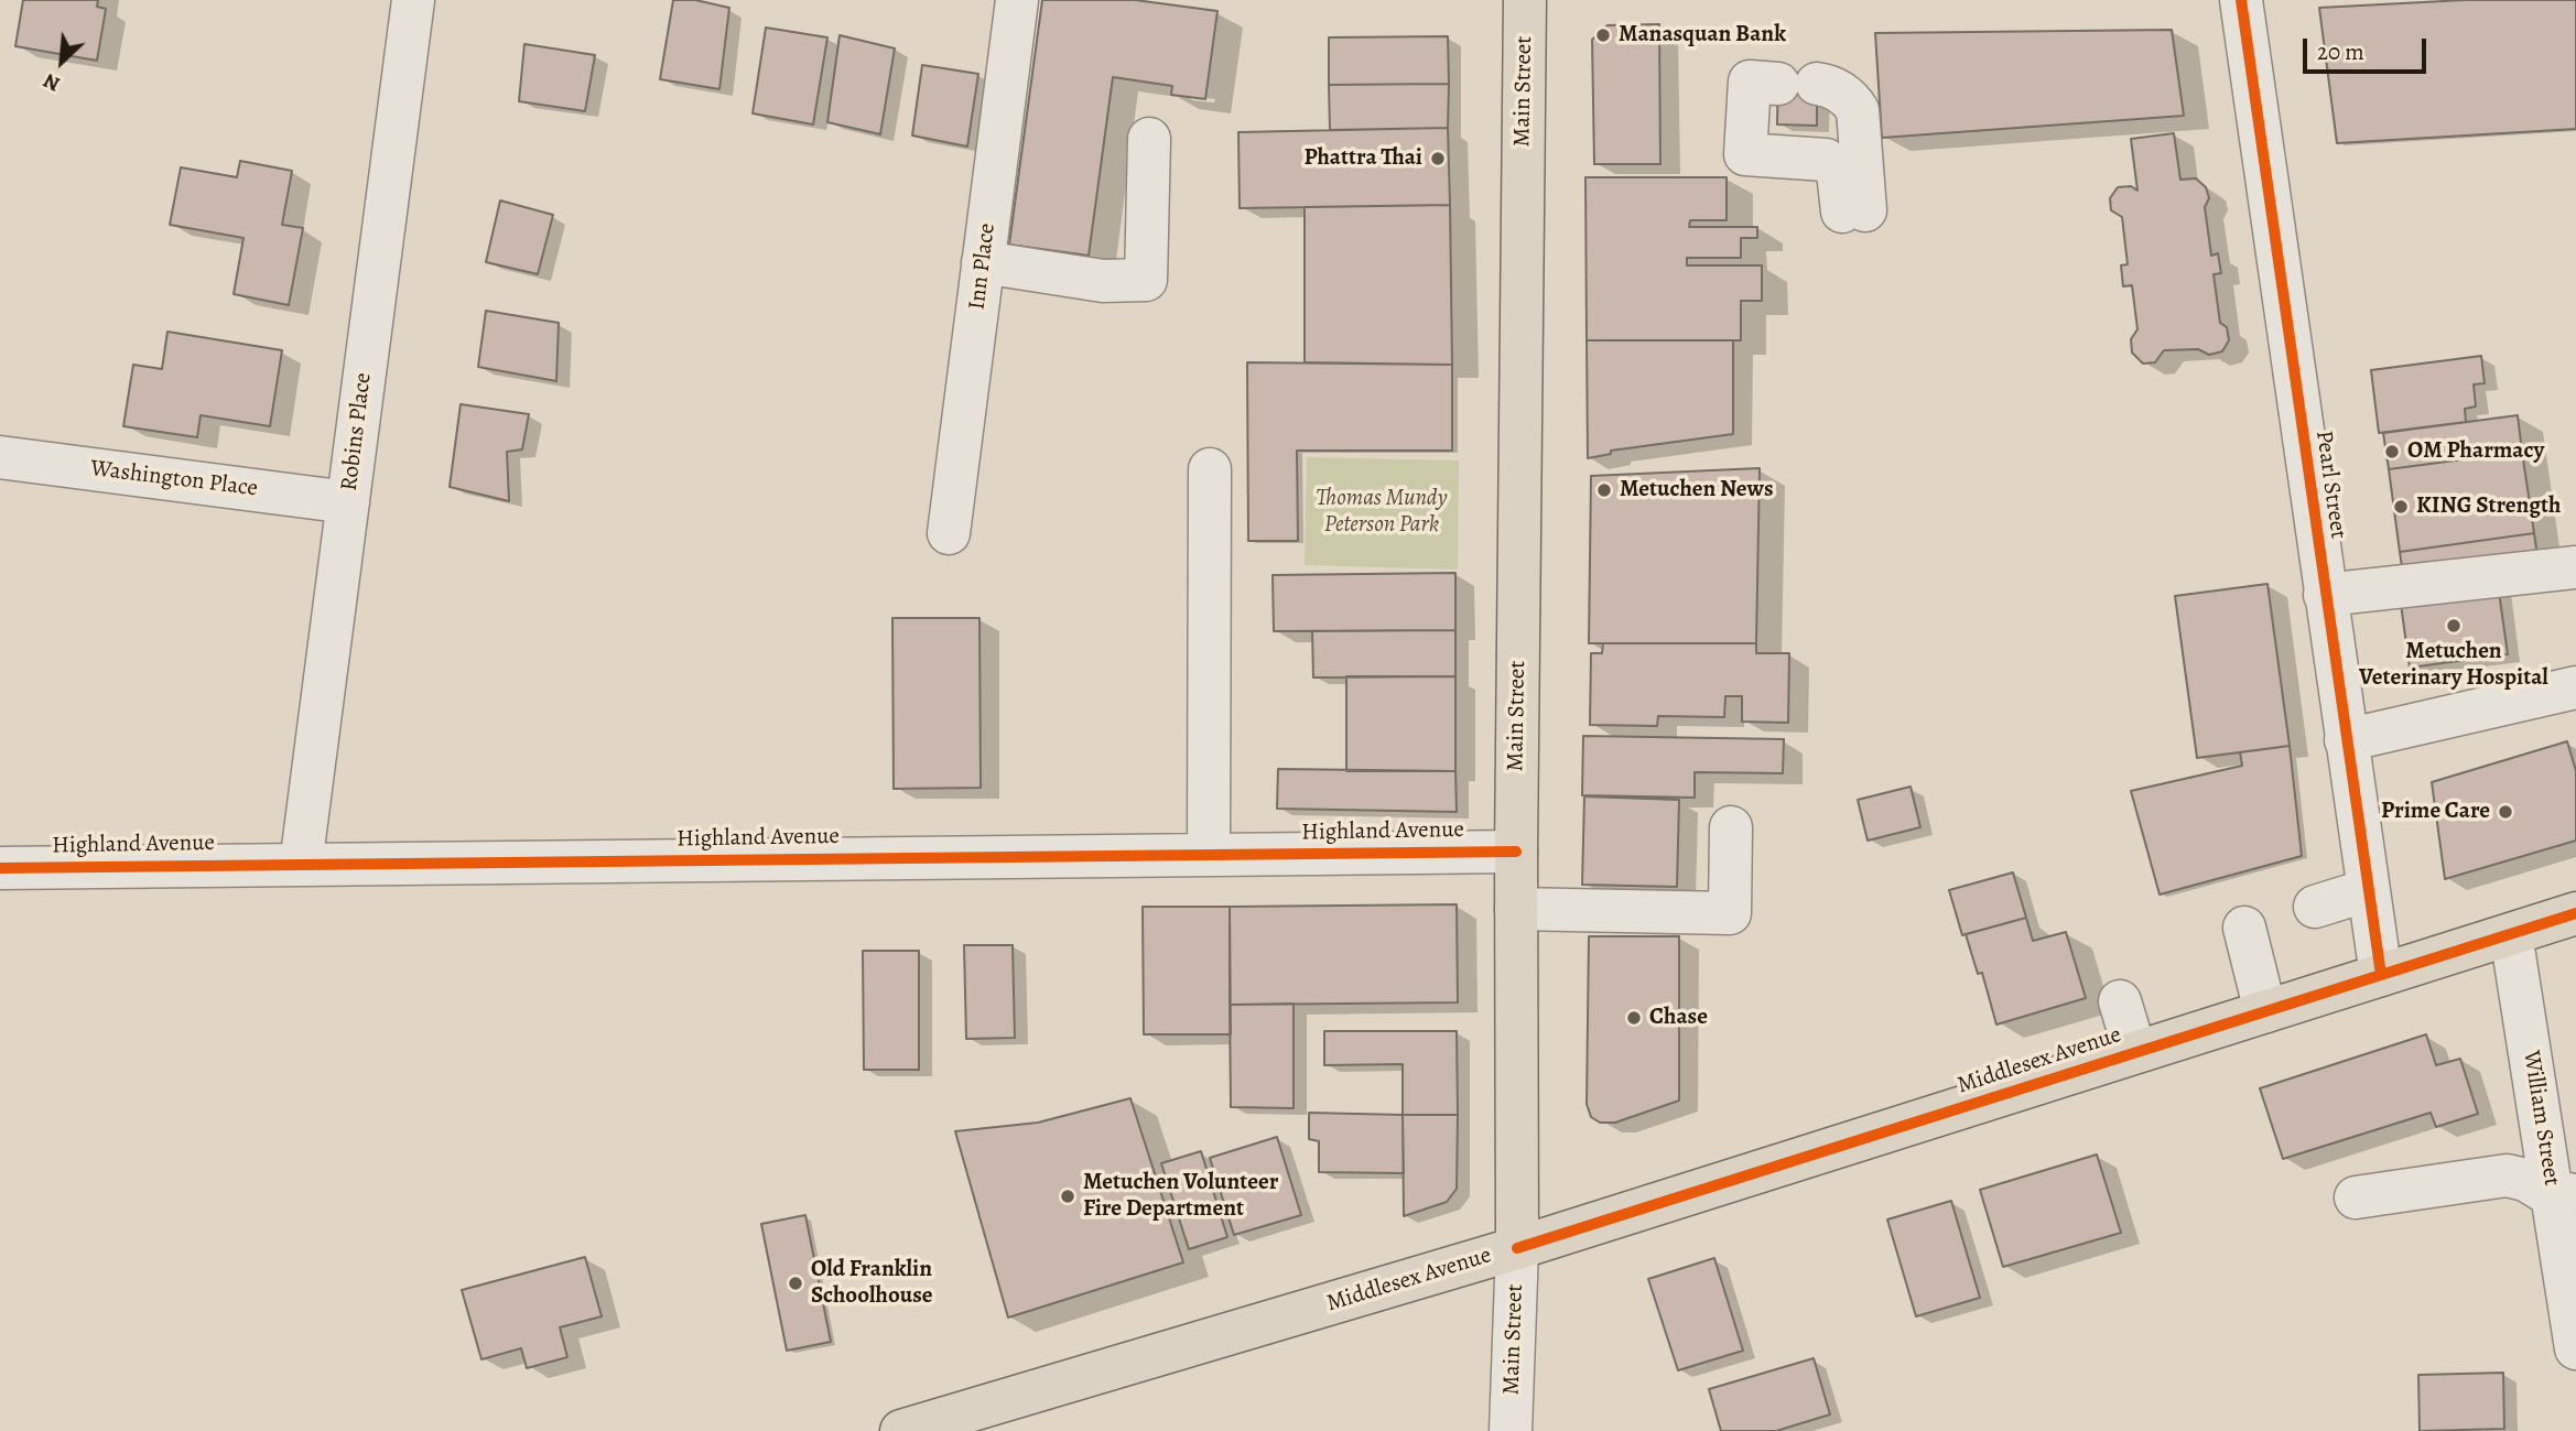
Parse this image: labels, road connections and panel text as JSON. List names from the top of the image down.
{
  "streets": {
    "main road": ["Main Street", "Middlesex Avenue"],
    "street": [
      "Inn Place",
      "Robins Place",
      "Washington Place",
      "Pearl Street",
      "Highland Avenue",
      "William Street"
    ]
  },
  "crossings": [
    ["Main Street", "Highland Avenue"],
    ["Main Street", "Middlesex Avenue"],
    ["Robins Place", "Washington Place"],
    ["Robins Place", "Highland Avenue"],
    ["Pearl Street", "Middlesex Avenue"],
    ["Middlesex Avenue", "William Street"]
  ],
  "parks": ["Thomas Mundy Peterson Park"],
  "places": [
    "Manasquan Bank",
    "Phattra Thai",
    "OM Pharmacy",
    "Metuchen News",
    "KING Strength",
    "Metuchen Veterinary Hospital",
    "Prime Care",
    "Chase",
    "Metuchen Volunteer Fire Department",
    "Old Franklin Schoolhouse"
  ],
  "scale_bar": "20 m",
  "north": "bottom left"
}
